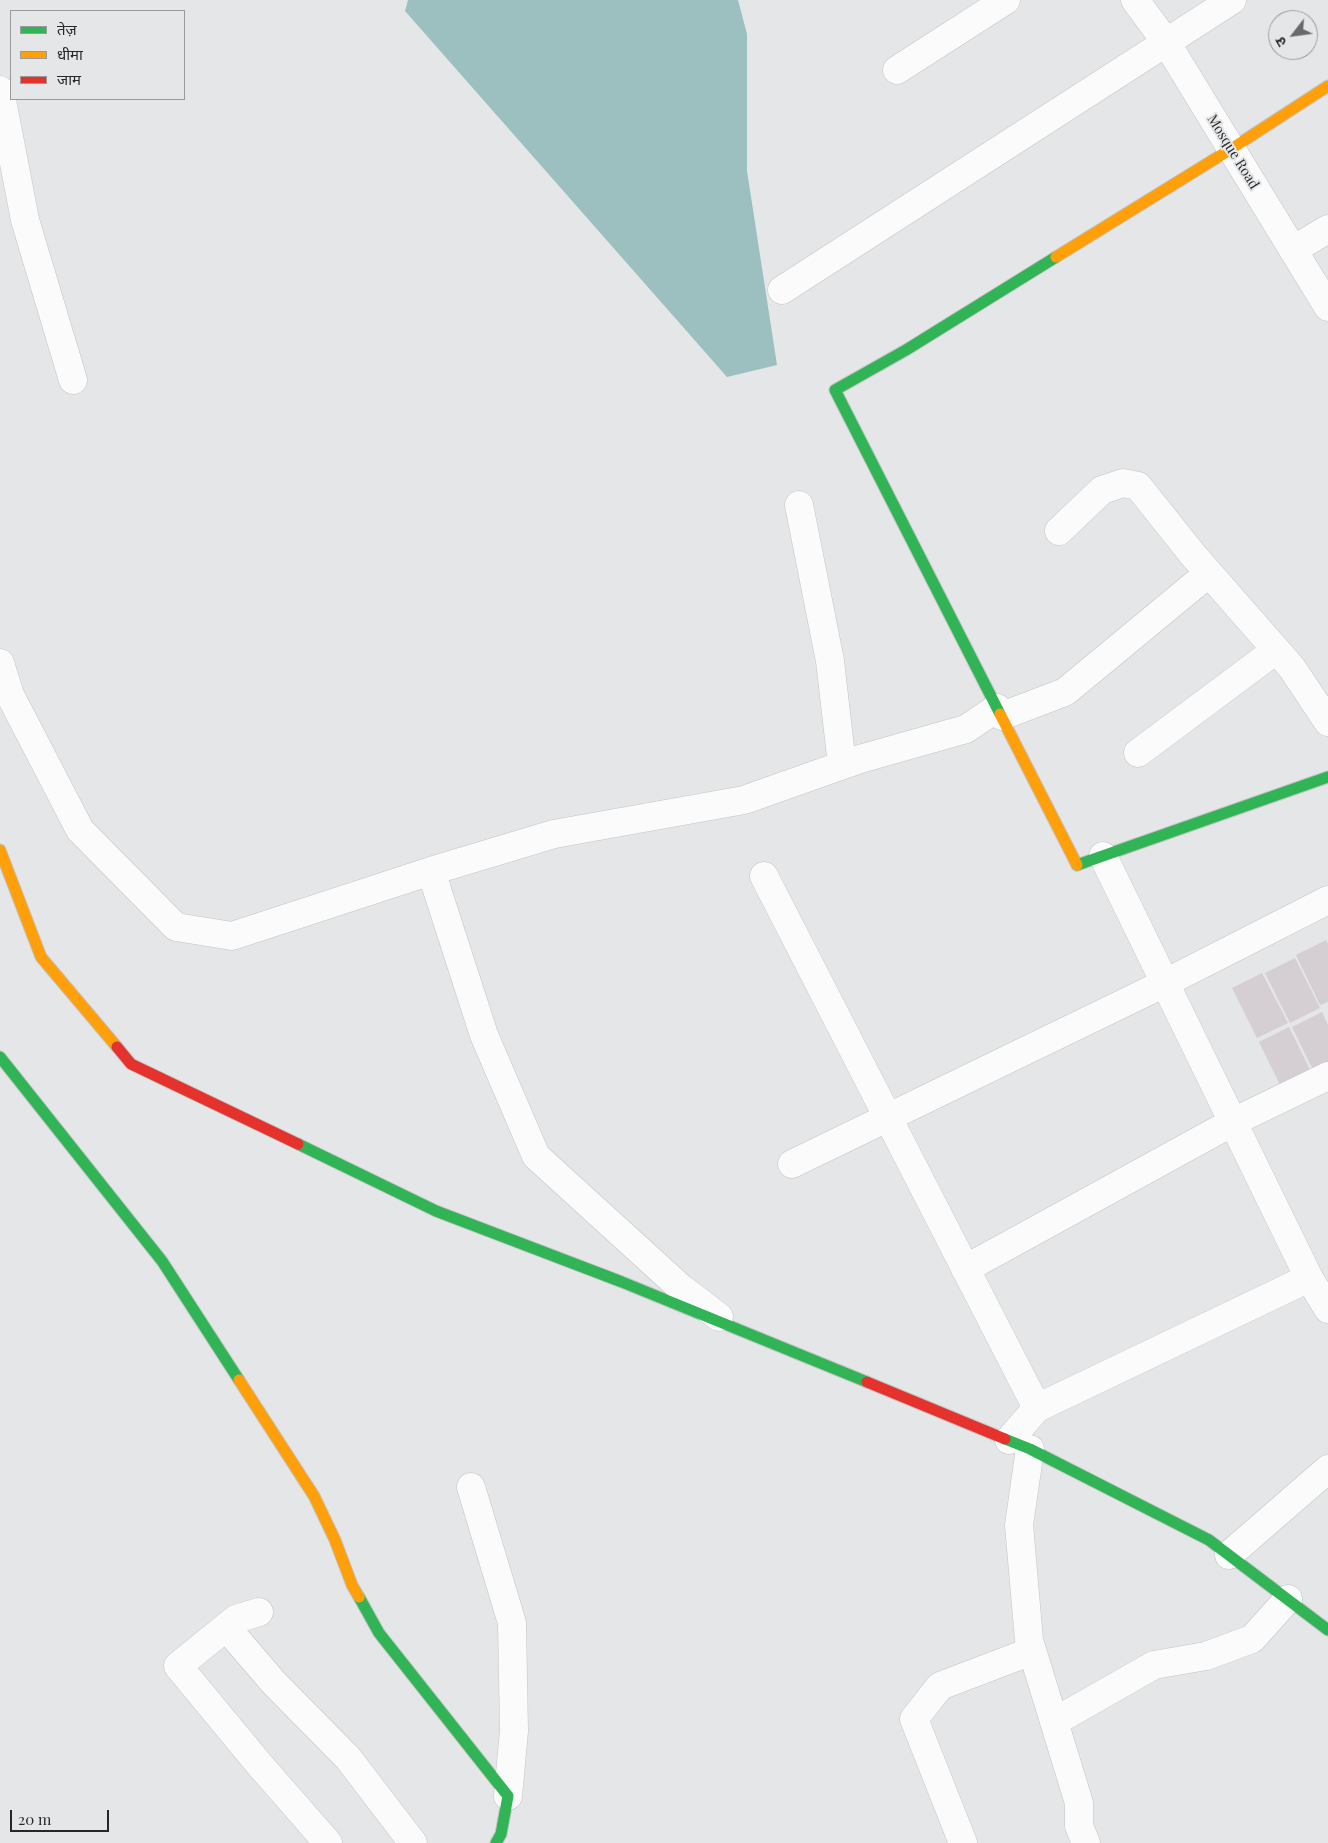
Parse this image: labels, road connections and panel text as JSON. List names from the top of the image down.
{
  "streets": {
    "street": ["Mosque Road"]
  },
  "legend": ["तेज़", "धीमा", "जाम"],
  "scale_bar": "20 m",
  "north": "bottom left"
}
